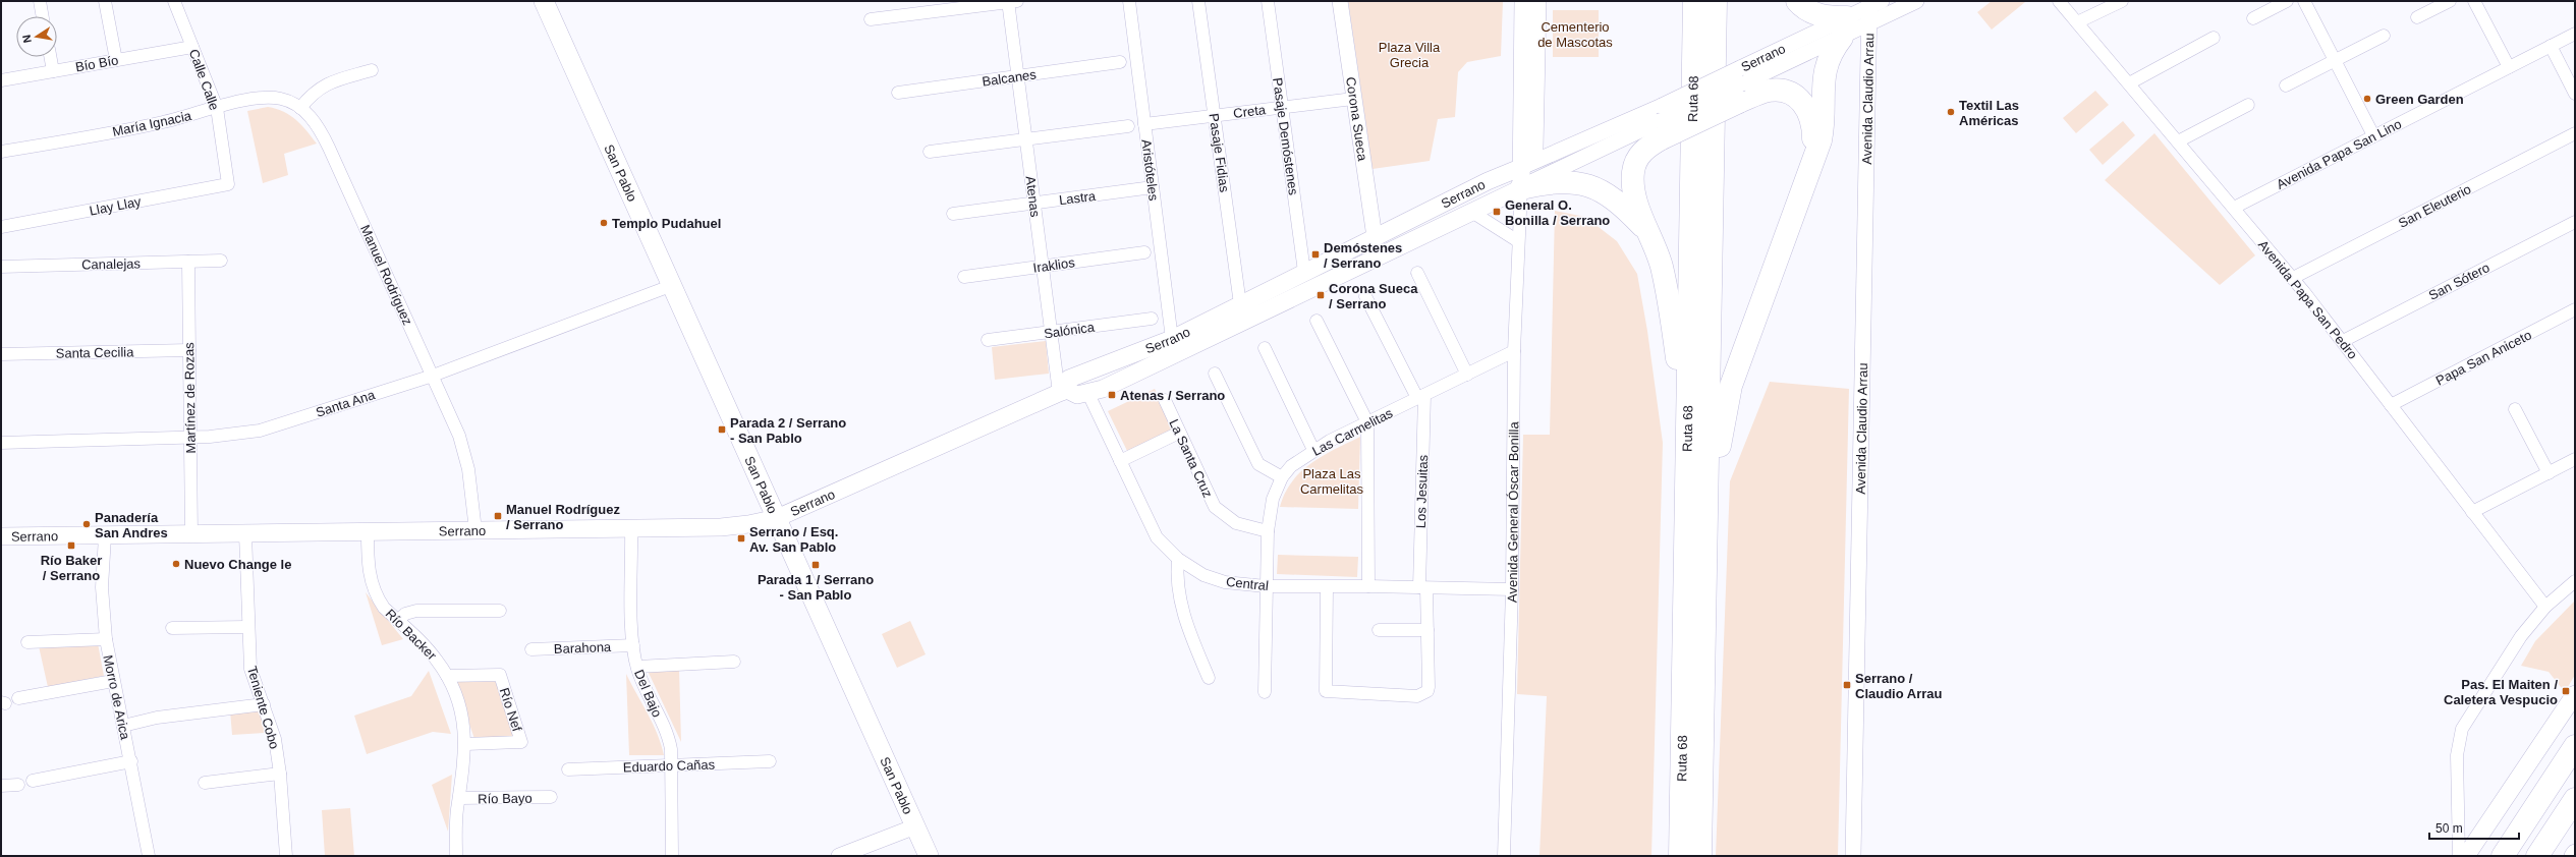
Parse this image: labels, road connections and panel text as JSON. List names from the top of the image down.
{
  "streets": {
    "highway": ["Ruta 68"],
    "main road": ["Serrano", "San Pablo", "Avenida General Óscar Bonilla"],
    "street": [
      "Bío Bío",
      "Balcanes",
      "Calle Calle",
      "Avenida Claudio Arrau",
      "Creta",
      "Corona Sueca",
      "María Ignacia",
      "Pasaje Demóstenes",
      "Pasaje Fidias",
      "Avenida Papa San Lino",
      "Aristóteles",
      "Atenas",
      "Lastra",
      "Llay Llay",
      "San Eleuterio",
      "Canalejas",
      "Iraklios",
      "Manuel Rodríguez",
      "San Sótero",
      "Avenida Papa San Pedro",
      "Salónica",
      "Santa Cecilia",
      "Papa San Aniceto",
      "Martínez de Rozas",
      "Santa Ana",
      "Las Carmelitas",
      "La Santa Cruz",
      "Los Jesuitas",
      "Central",
      "Río Backer",
      "Barahona",
      "Del Bajo",
      "Morro de Arica",
      "Teniente Cobo",
      "Río Nef",
      "Eduardo Cañas",
      "Río Bayo"
    ]
  },
  "crossings": [
    ["Serrano", "Avenida Claudio Arrau"],
    ["Serrano", "Corona Sueca"],
    ["Serrano", "Pasaje Demóstenes"],
    ["Serrano", "Pasaje Fidias"],
    ["Serrano", "Aristóteles"],
    ["Serrano", "San Pablo"],
    ["Serrano", "Atenas"],
    ["Serrano", "Manuel Rodríguez"],
    ["Serrano", "Martínez de Rozas"],
    ["Serrano", "Avenida General Óscar Bonilla"],
    ["Serrano", "Central"],
    ["Serrano", "Río Backer"],
    ["Serrano", "Del Bajo"],
    ["Serrano", "Morro de Arica"],
    ["Serrano", "Teniente Cobo"],
    ["Bío Bío", "Calle Calle"],
    ["Balcanes", "Atenas"],
    ["Calle Calle", "María Ignacia"],
    ["Calle Calle", "Llay Llay"],
    ["Creta", "Corona Sueca"],
    ["Creta", "Pasaje Demóstenes"],
    ["Creta", "Pasaje Fidias"],
    ["Creta", "Aristóteles"],
    ["María Ignacia", "Manuel Rodríguez"],
    ["Avenida Papa San Lino", "Avenida Papa San Pedro"],
    ["Aristóteles", "Lastra"],
    ["San Pablo", "Santa Ana"],
    ["Atenas", "Lastra"],
    ["Atenas", "Iraklios"],
    ["Atenas", "Salónica"],
    ["San Eleuterio", "Avenida Papa San Pedro"],
    ["Canalejas", "Martínez de Rozas"],
    ["Manuel Rodríguez", "Santa Ana"],
    ["San Sótero", "Avenida Papa San Pedro"],
    ["Avenida Papa San Pedro", "Papa San Aniceto"],
    ["Santa Cecilia", "Martínez de Rozas"],
    ["Martínez de Rozas", "Santa Ana"],
    ["Las Carmelitas", "La Santa Cruz"],
    ["Las Carmelitas", "Los Jesuitas"],
    ["Las Carmelitas", "Avenida General Óscar Bonilla"],
    ["Las Carmelitas", "Central"],
    ["Los Jesuitas", "Central"],
    ["Avenida General Óscar Bonilla", "Central"],
    ["Río Backer", "Río Nef"],
    ["Río Backer", "Río Bayo"],
    ["Barahona", "Del Bajo"],
    ["Del Bajo", "Eduardo Cañas"]
  ],
  "parks": ["Cementerio de Mascotas", "Plaza Villa Grecia", "Plaza Las Carmelitas"],
  "places": {
    "other": [
      "Green Garden",
      "Textil Las Américas",
      "Templo Pudahuel",
      "Panadería San Andres",
      "Nuevo Change le"
    ],
    "transit": [
      "General O. Bonilla / Serrano",
      "Demóstenes / Serrano",
      "Corona Sueca / Serrano",
      "Atenas / Serrano",
      "Parada 2 / Serrano - San Pablo",
      "Manuel Rodríguez / Serrano",
      "Serrano / Esq. Av. San Pablo",
      "Río Baker / Serrano",
      "Parada 1 / Serrano - San Pablo",
      "Serrano / Claudio Arrau",
      "Pas. El Maiten / Caletera Vespucio"
    ]
  },
  "scale_bar": "50 m",
  "north": "left"
}
